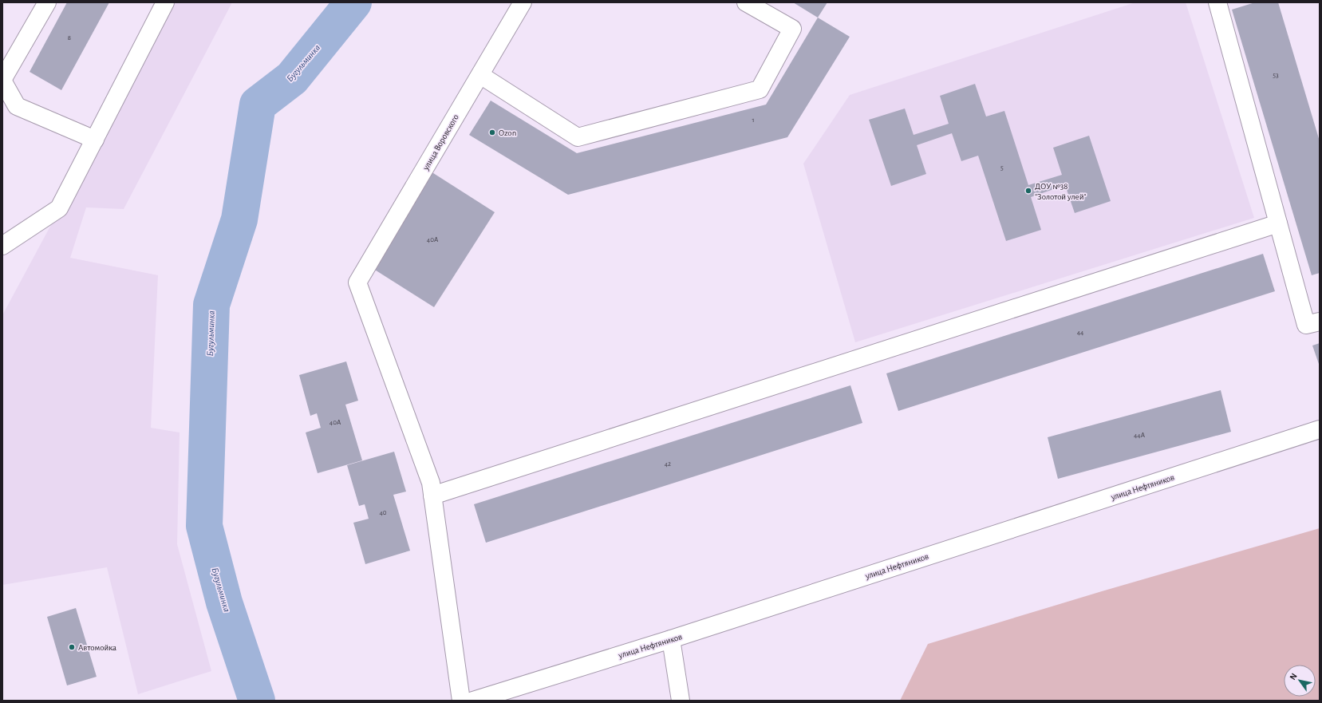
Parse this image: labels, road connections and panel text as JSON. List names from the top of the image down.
{
  "streets": {
    "main road": ["улица Воровского", "улица Нефтяников"]
  },
  "water": ["Бугульминка"],
  "places": ["Ozon", "ДОУ №38 \"Золотой улей\"", "Автомойка"],
  "house_numbers": [
    "8",
    "53",
    "1",
    "5",
    "40А",
    "44",
    "40А",
    "44А",
    "42",
    "40"
  ],
  "north": "top left"
}
